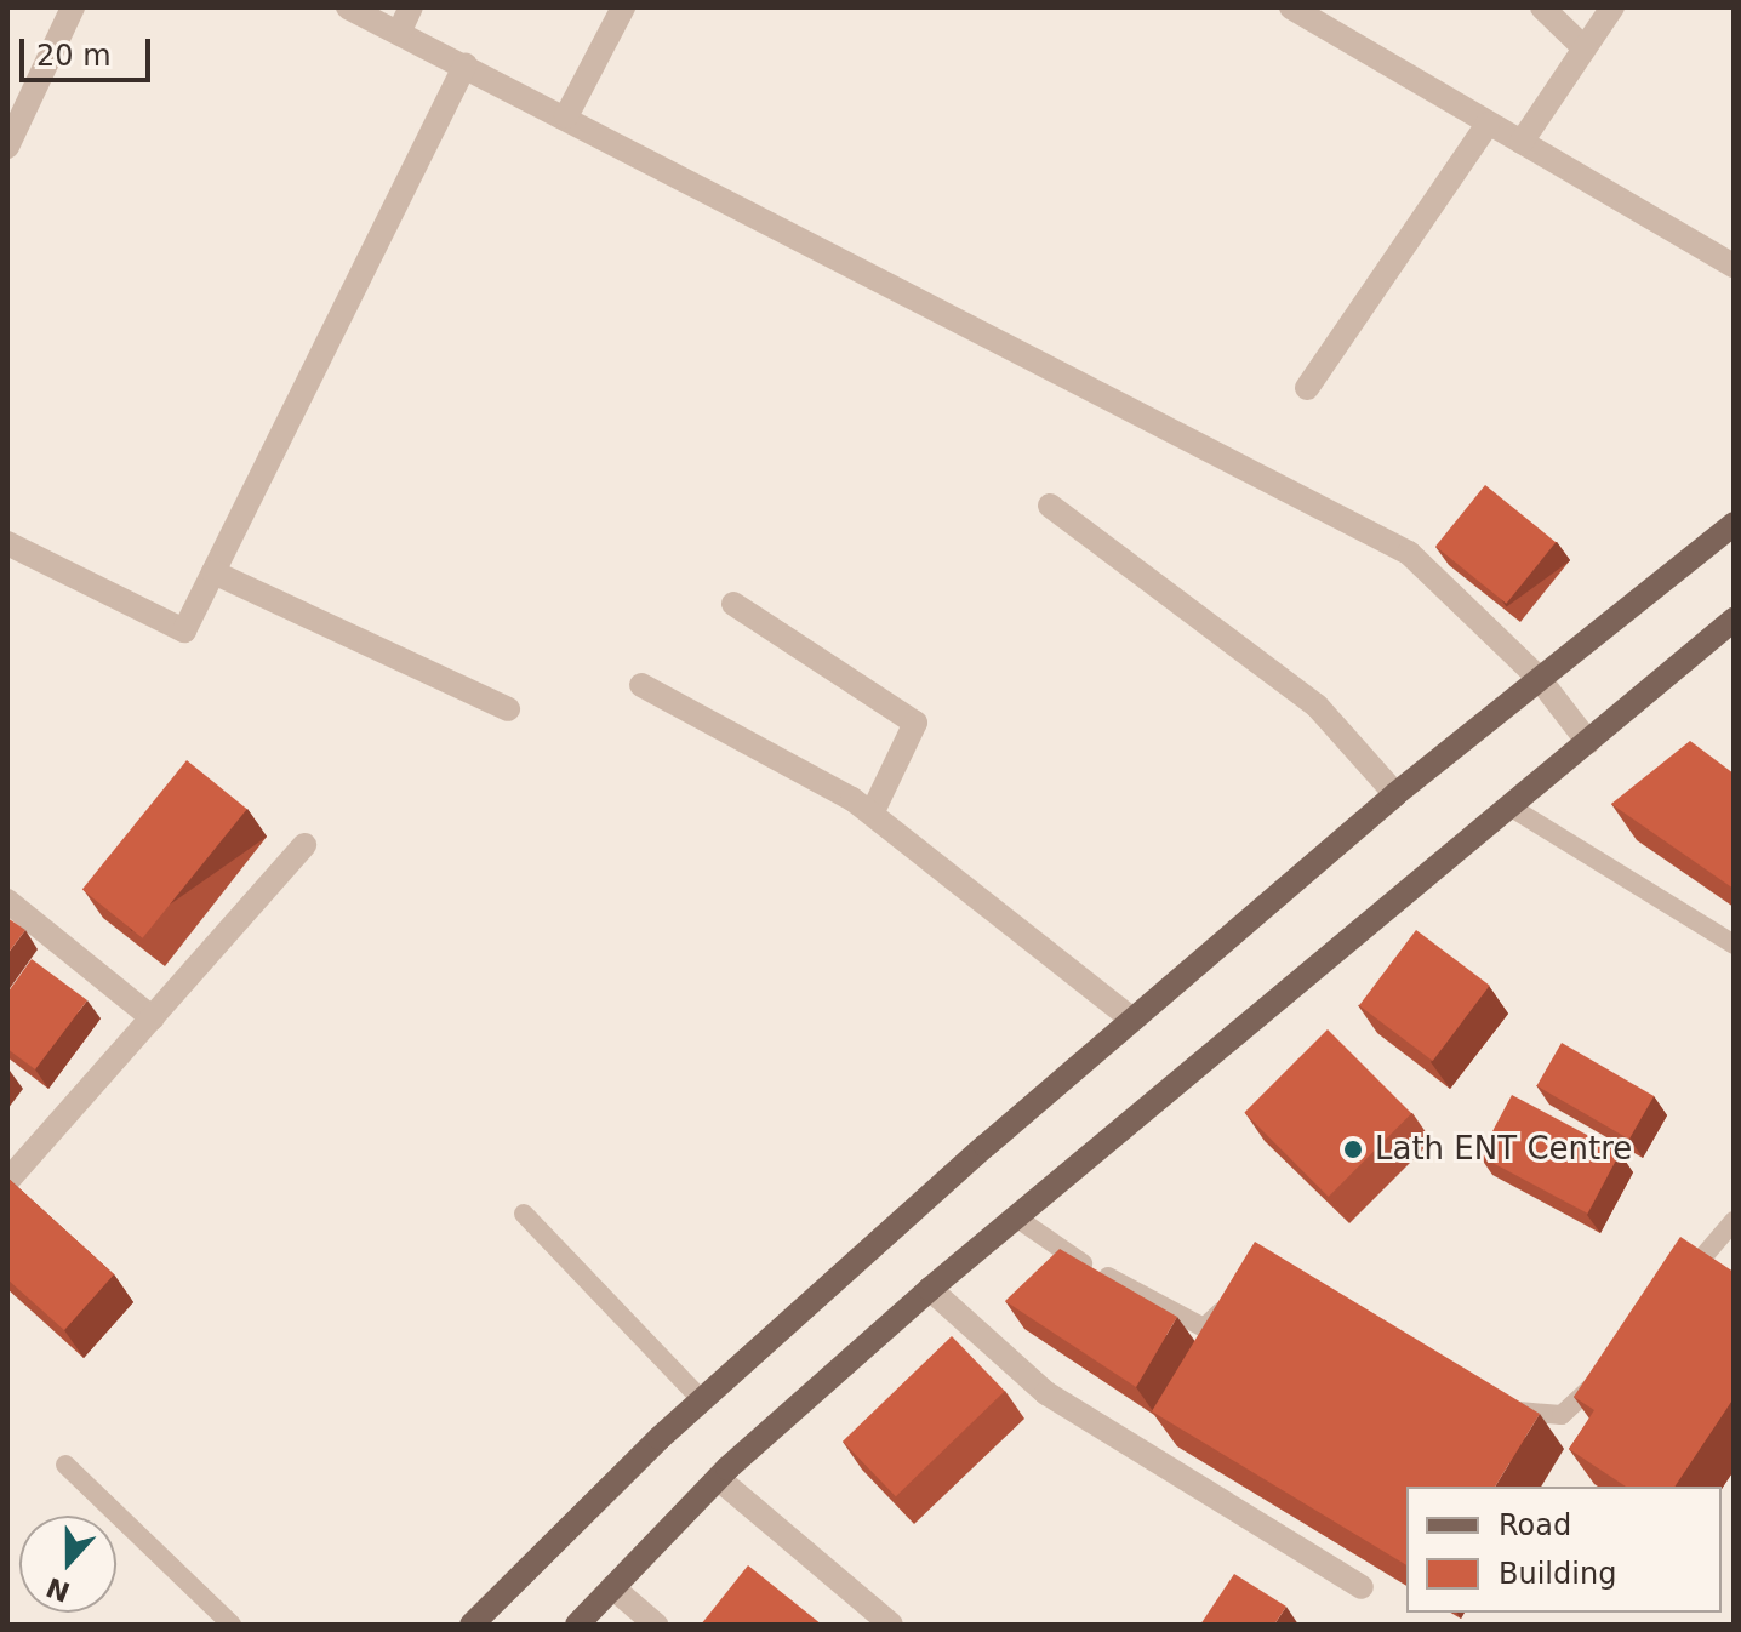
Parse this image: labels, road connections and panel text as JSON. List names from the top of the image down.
{
  "places": ["Lath ENT Centre"],
  "legend": ["Road", "Building"],
  "scale_bar": "20 m",
  "north": "bottom"
}
